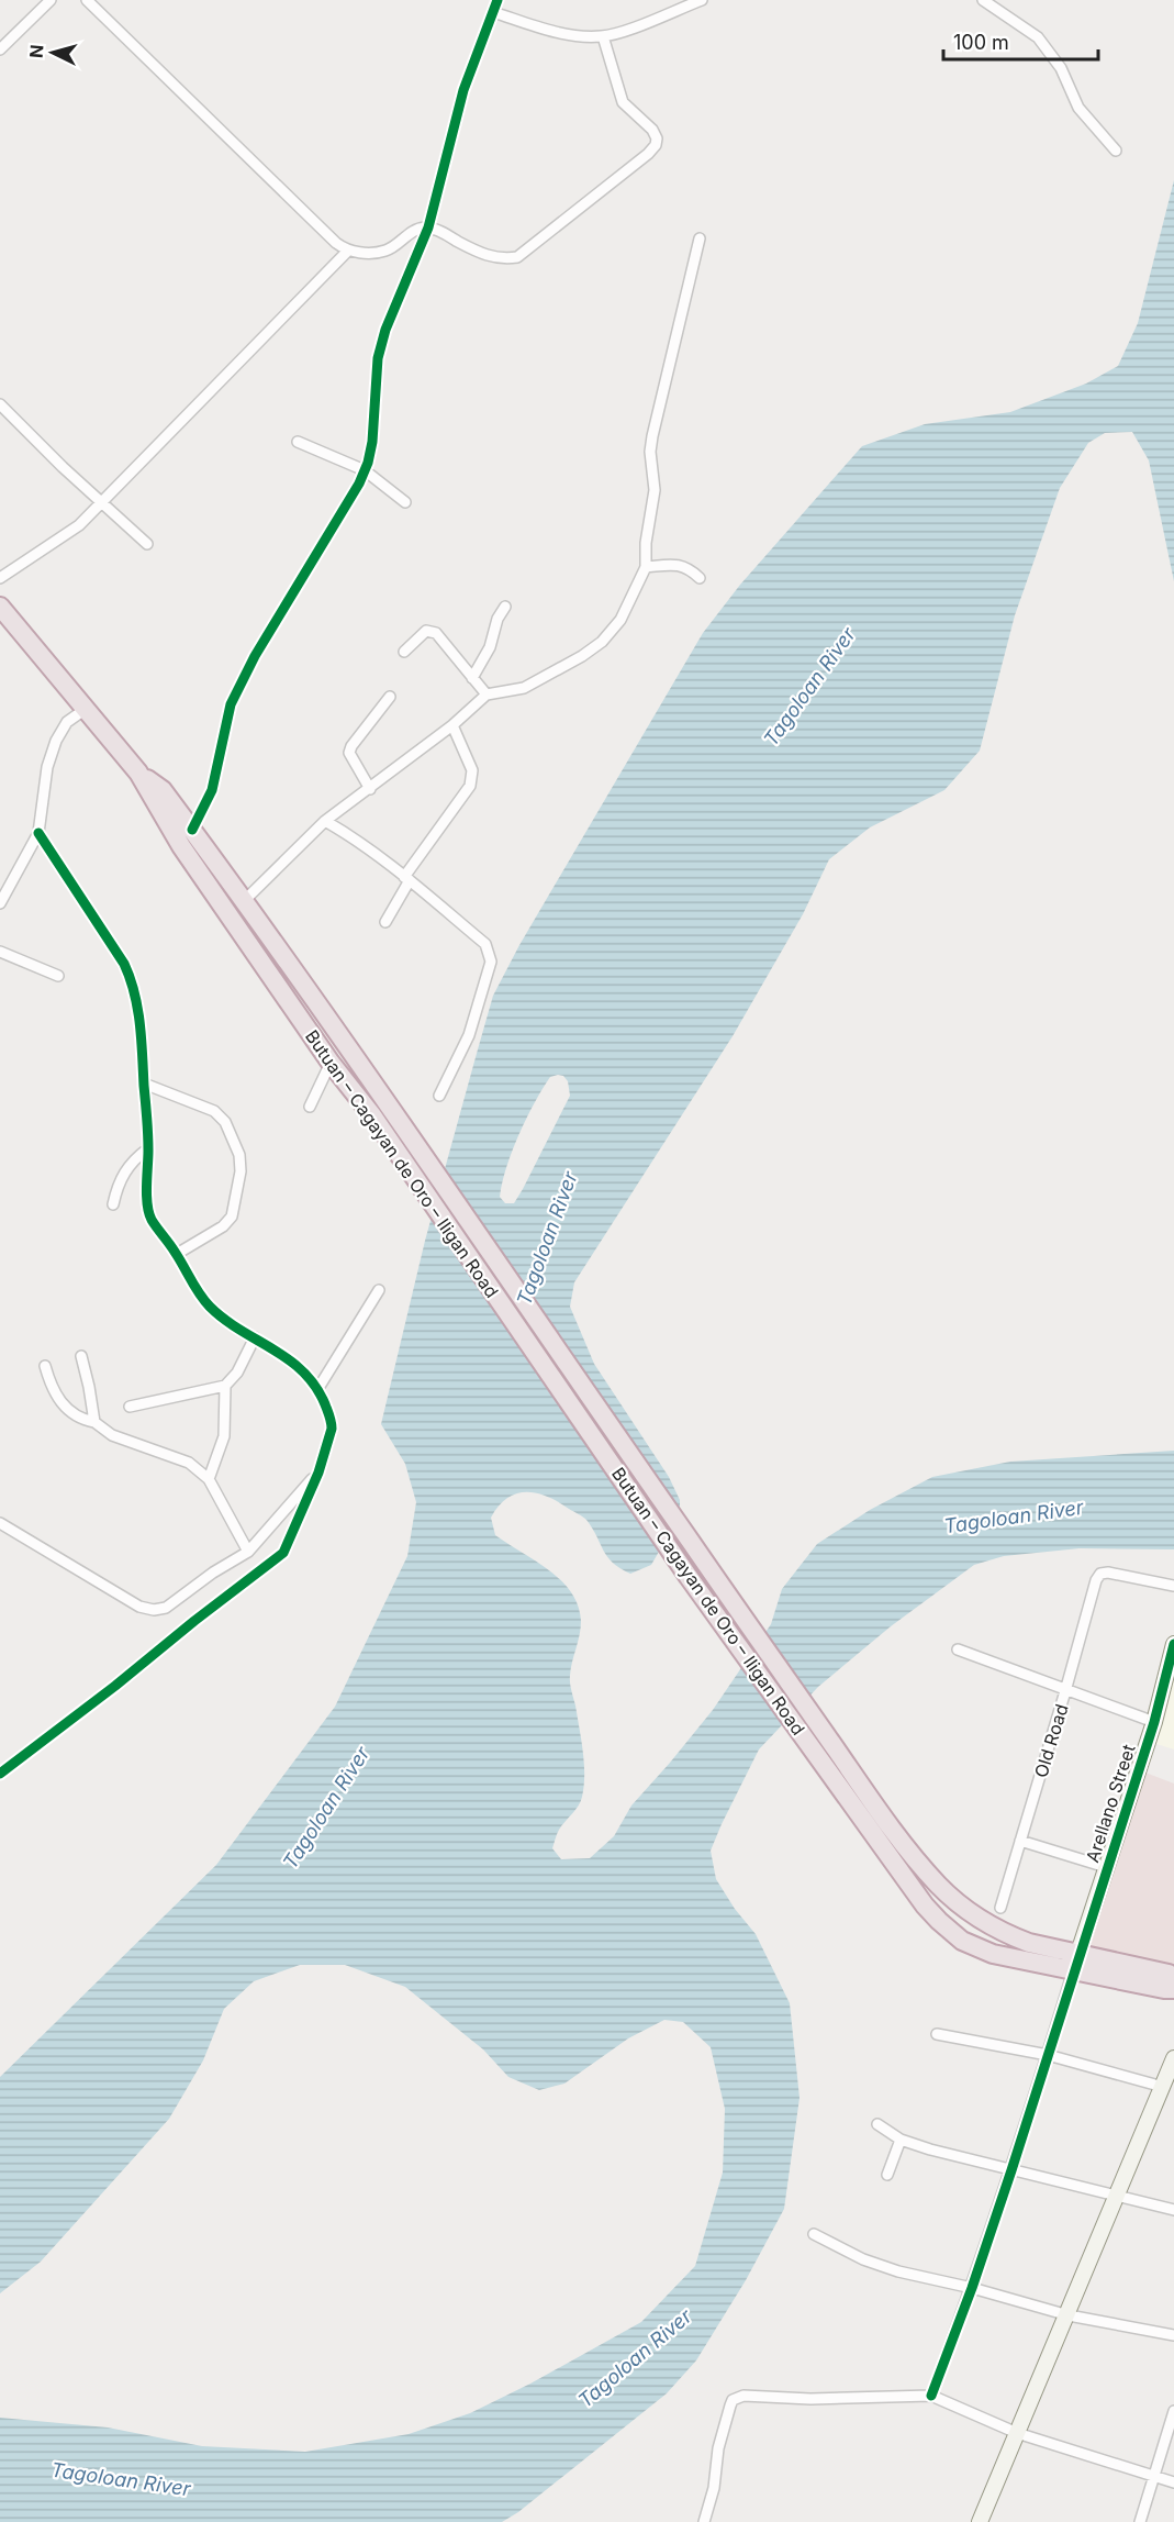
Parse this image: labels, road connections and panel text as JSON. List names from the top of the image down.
{
  "streets": {
    "highway": ["Butuan – Cagayan de Oro – Iligan Road"],
    "street": ["Old Road", "Arellano Street"]
  },
  "water": ["Tagoloan River"],
  "scale_bar": "100 m",
  "north": "left"
}
